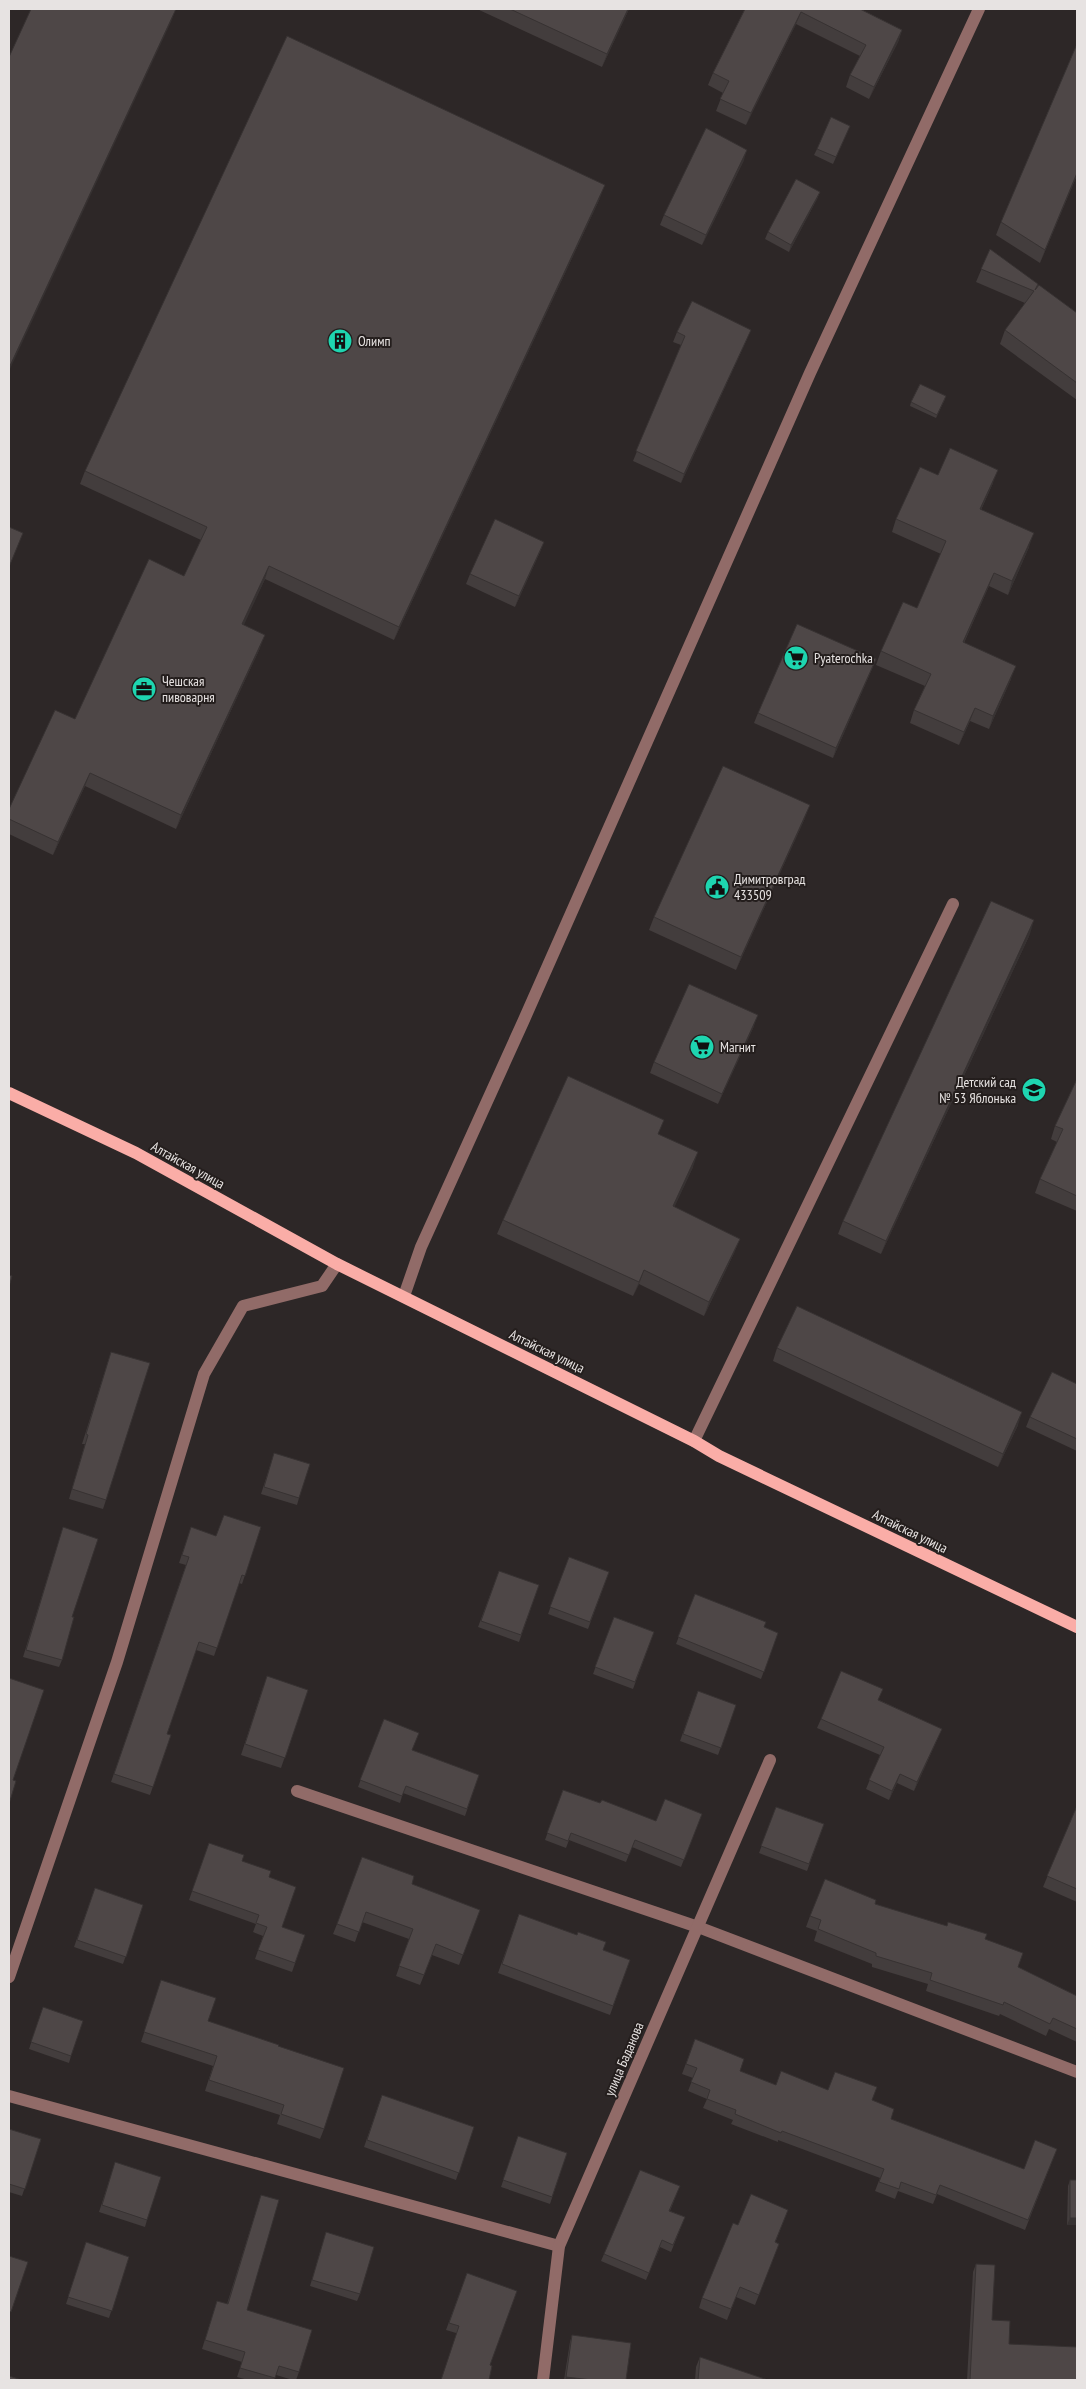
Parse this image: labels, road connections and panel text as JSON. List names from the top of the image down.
{
  "streets": {
    "main road": ["Алтайская улица"],
    "street": ["улица Баданова"]
  },
  "places": {
    "building": ["Олимп"],
    "supermarket": ["Pyaterochka", "Магнит"],
    "office": ["Чешская пивоварня"],
    "public building": ["Димитровград 433509"],
    "school or university": ["Детский сад № 53 Яблонька"]
  }
}
